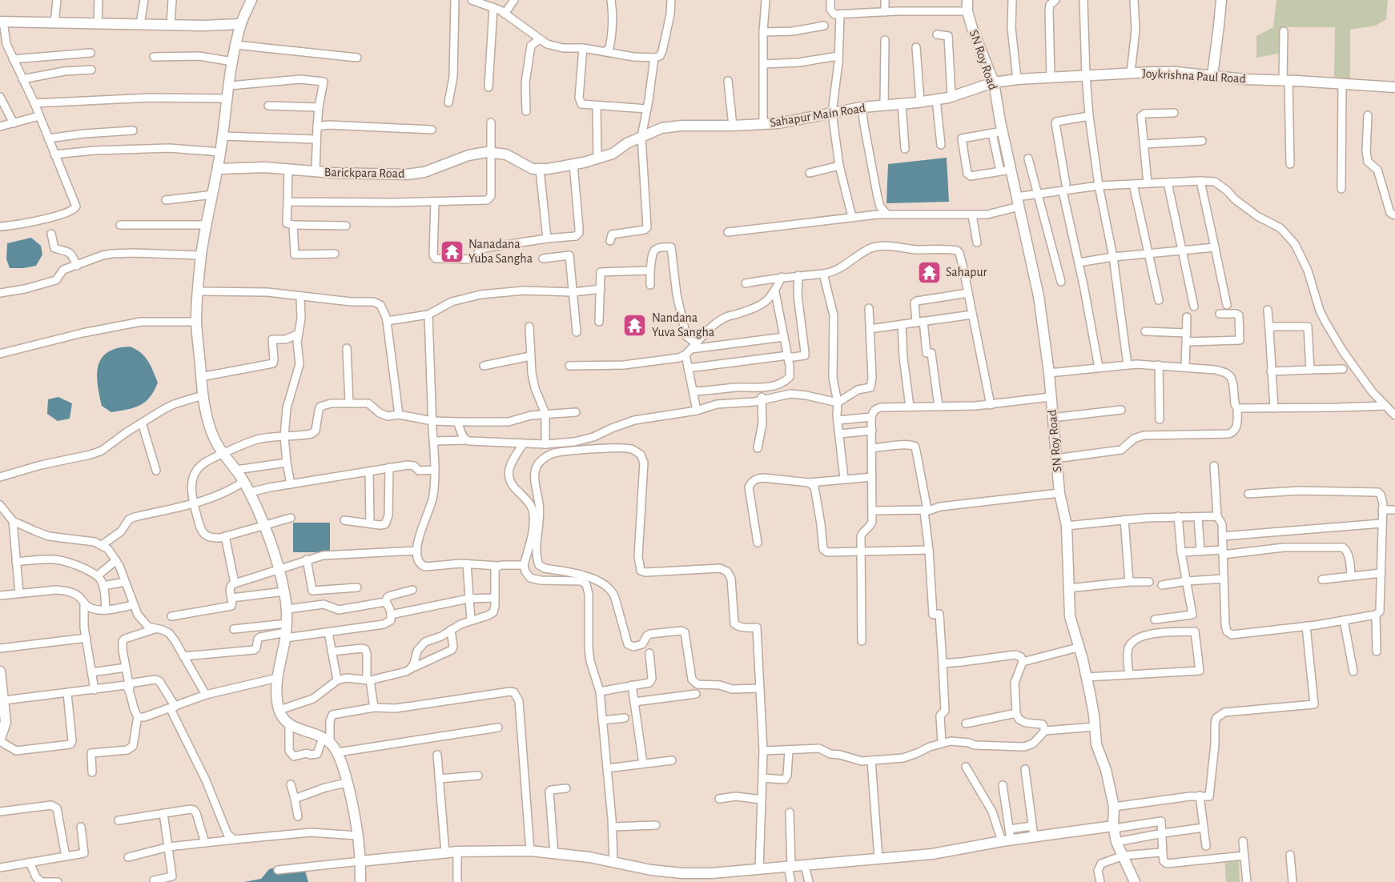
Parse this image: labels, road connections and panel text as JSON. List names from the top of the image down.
{
  "streets": {
    "street": [
      "SN Roy Road",
      "Joykrishna Paul Road",
      "Sahapur Main Road",
      "Barickpara Road"
    ]
  },
  "crossings": [
    ["SN Roy Road", "Joykrishna Paul Road"],
    ["SN Roy Road", "Sahapur Main Road"],
    ["Joykrishna Paul Road", "Sahapur Main Road"],
    ["Sahapur Main Road", "Barickpara Road"]
  ],
  "places": {
    "temple": ["Nanadana Yuba Sangha", "Sahapur", "Nandana Yuva Sangha"]
  }
}
